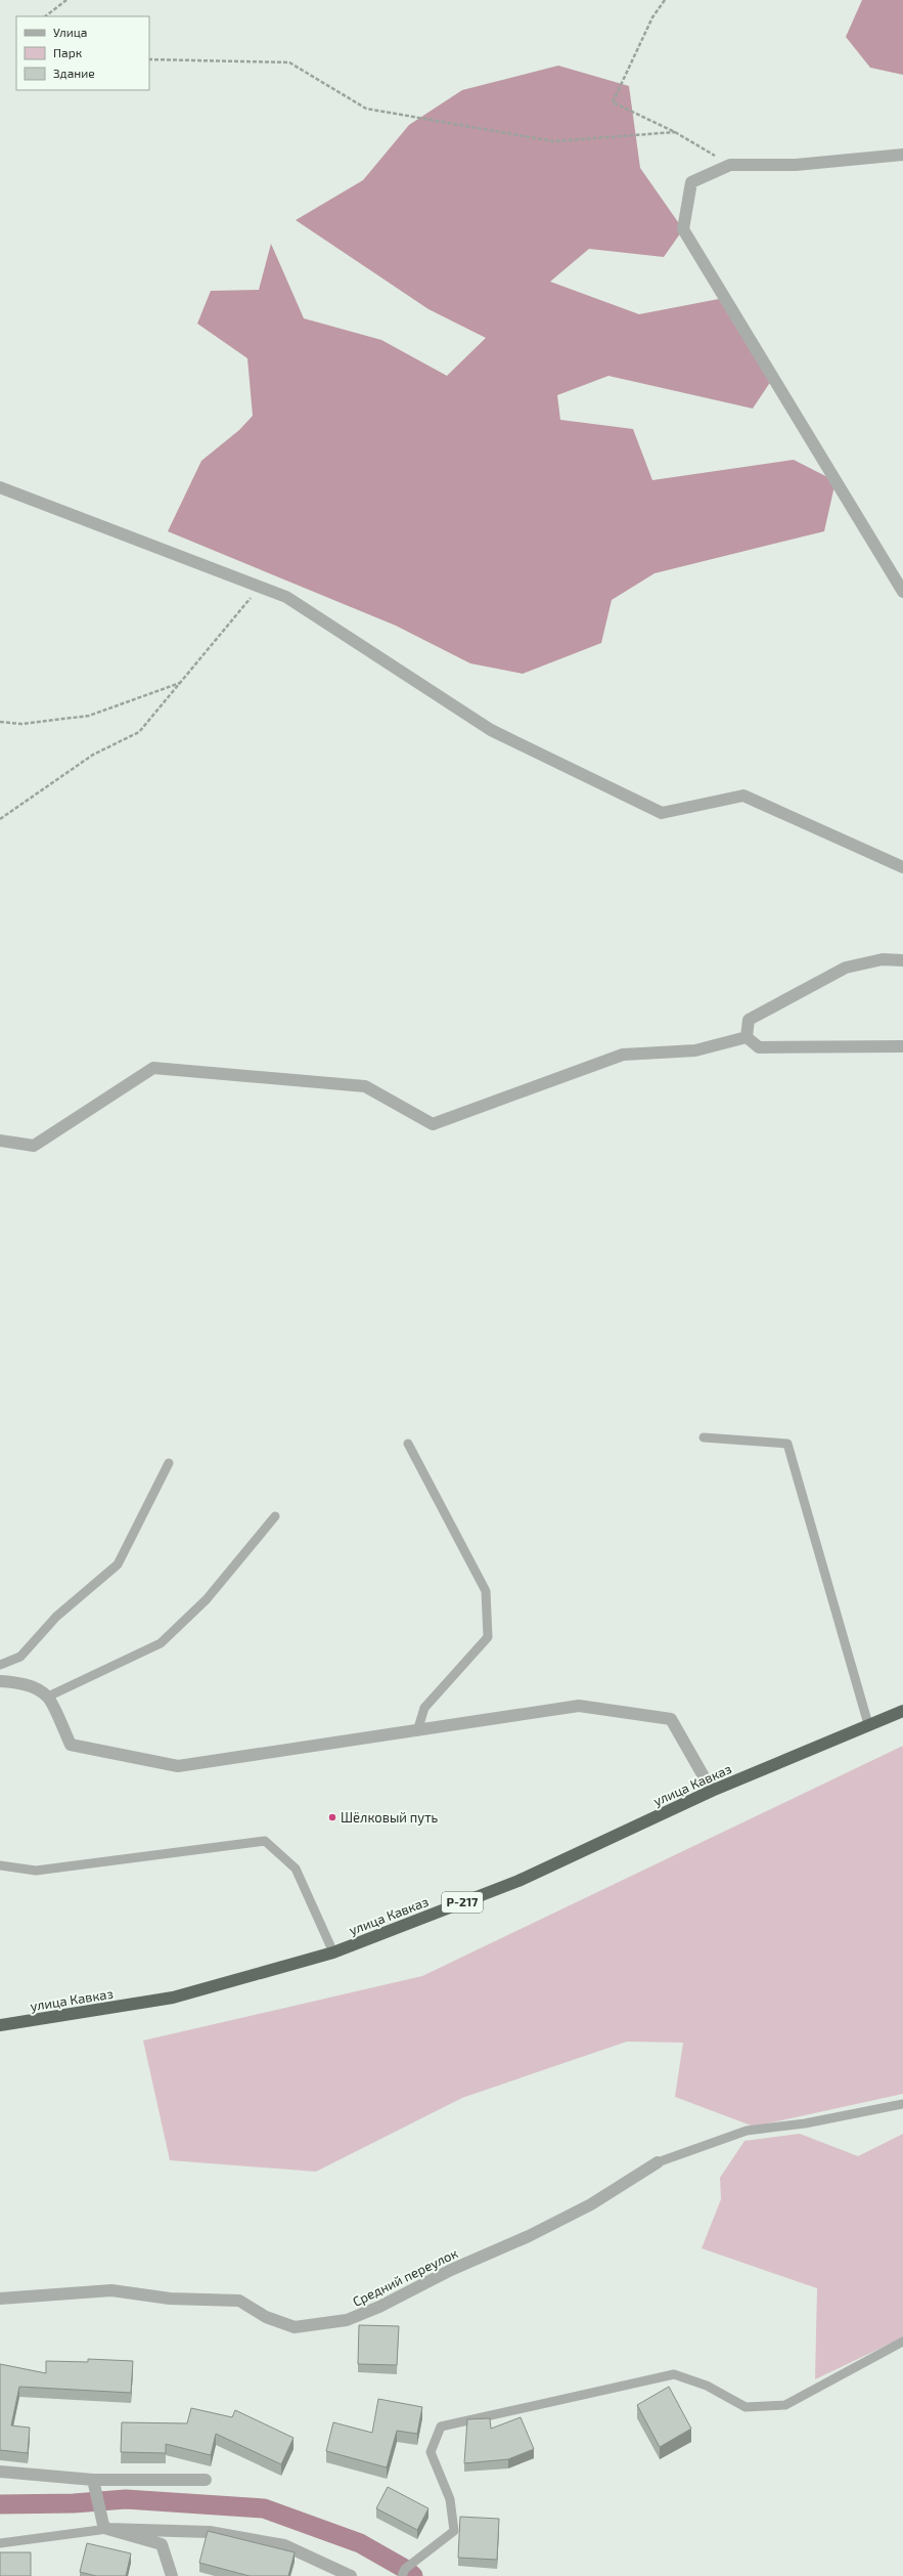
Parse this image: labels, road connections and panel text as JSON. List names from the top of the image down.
{
  "streets": {
    "highway": ["улица Кавказ", "Р-217"],
    "street": ["Средний переулок"]
  },
  "places": ["Шёлковый путь"],
  "legend": ["Улица", "Парк", "Здание"]
}
